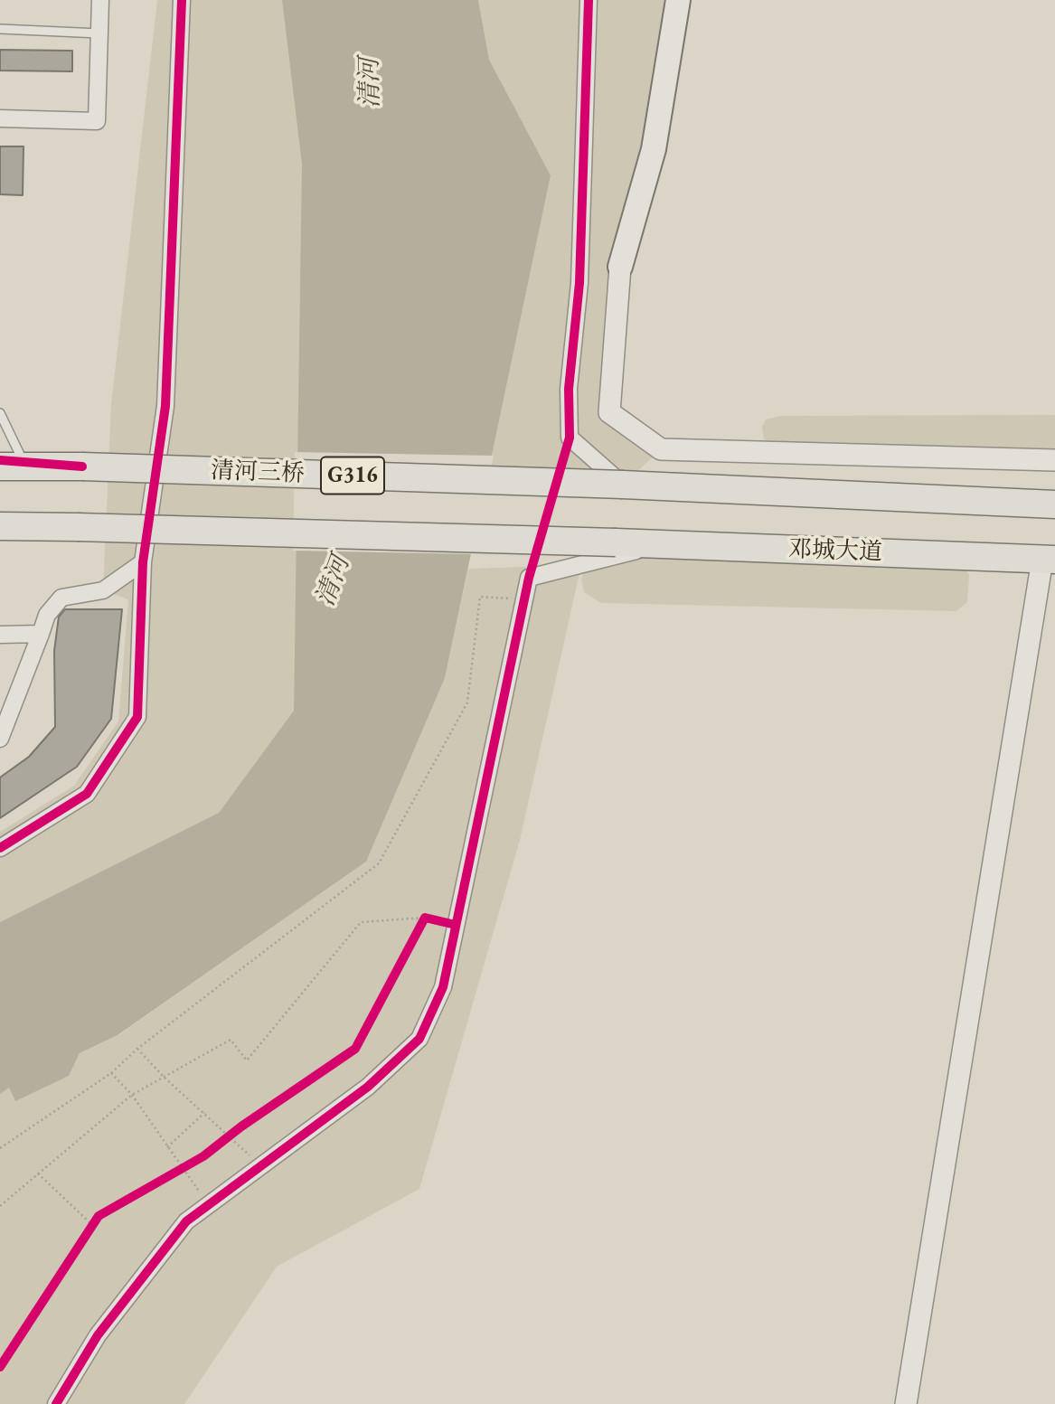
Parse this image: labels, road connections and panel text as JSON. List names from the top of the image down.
{
  "streets": {
    "highway": ["清河三桥", "G316", "邓城大道"]
  },
  "crossings": [
    ["清河三桥", "G316"]
  ],
  "water": ["清河"]
}
